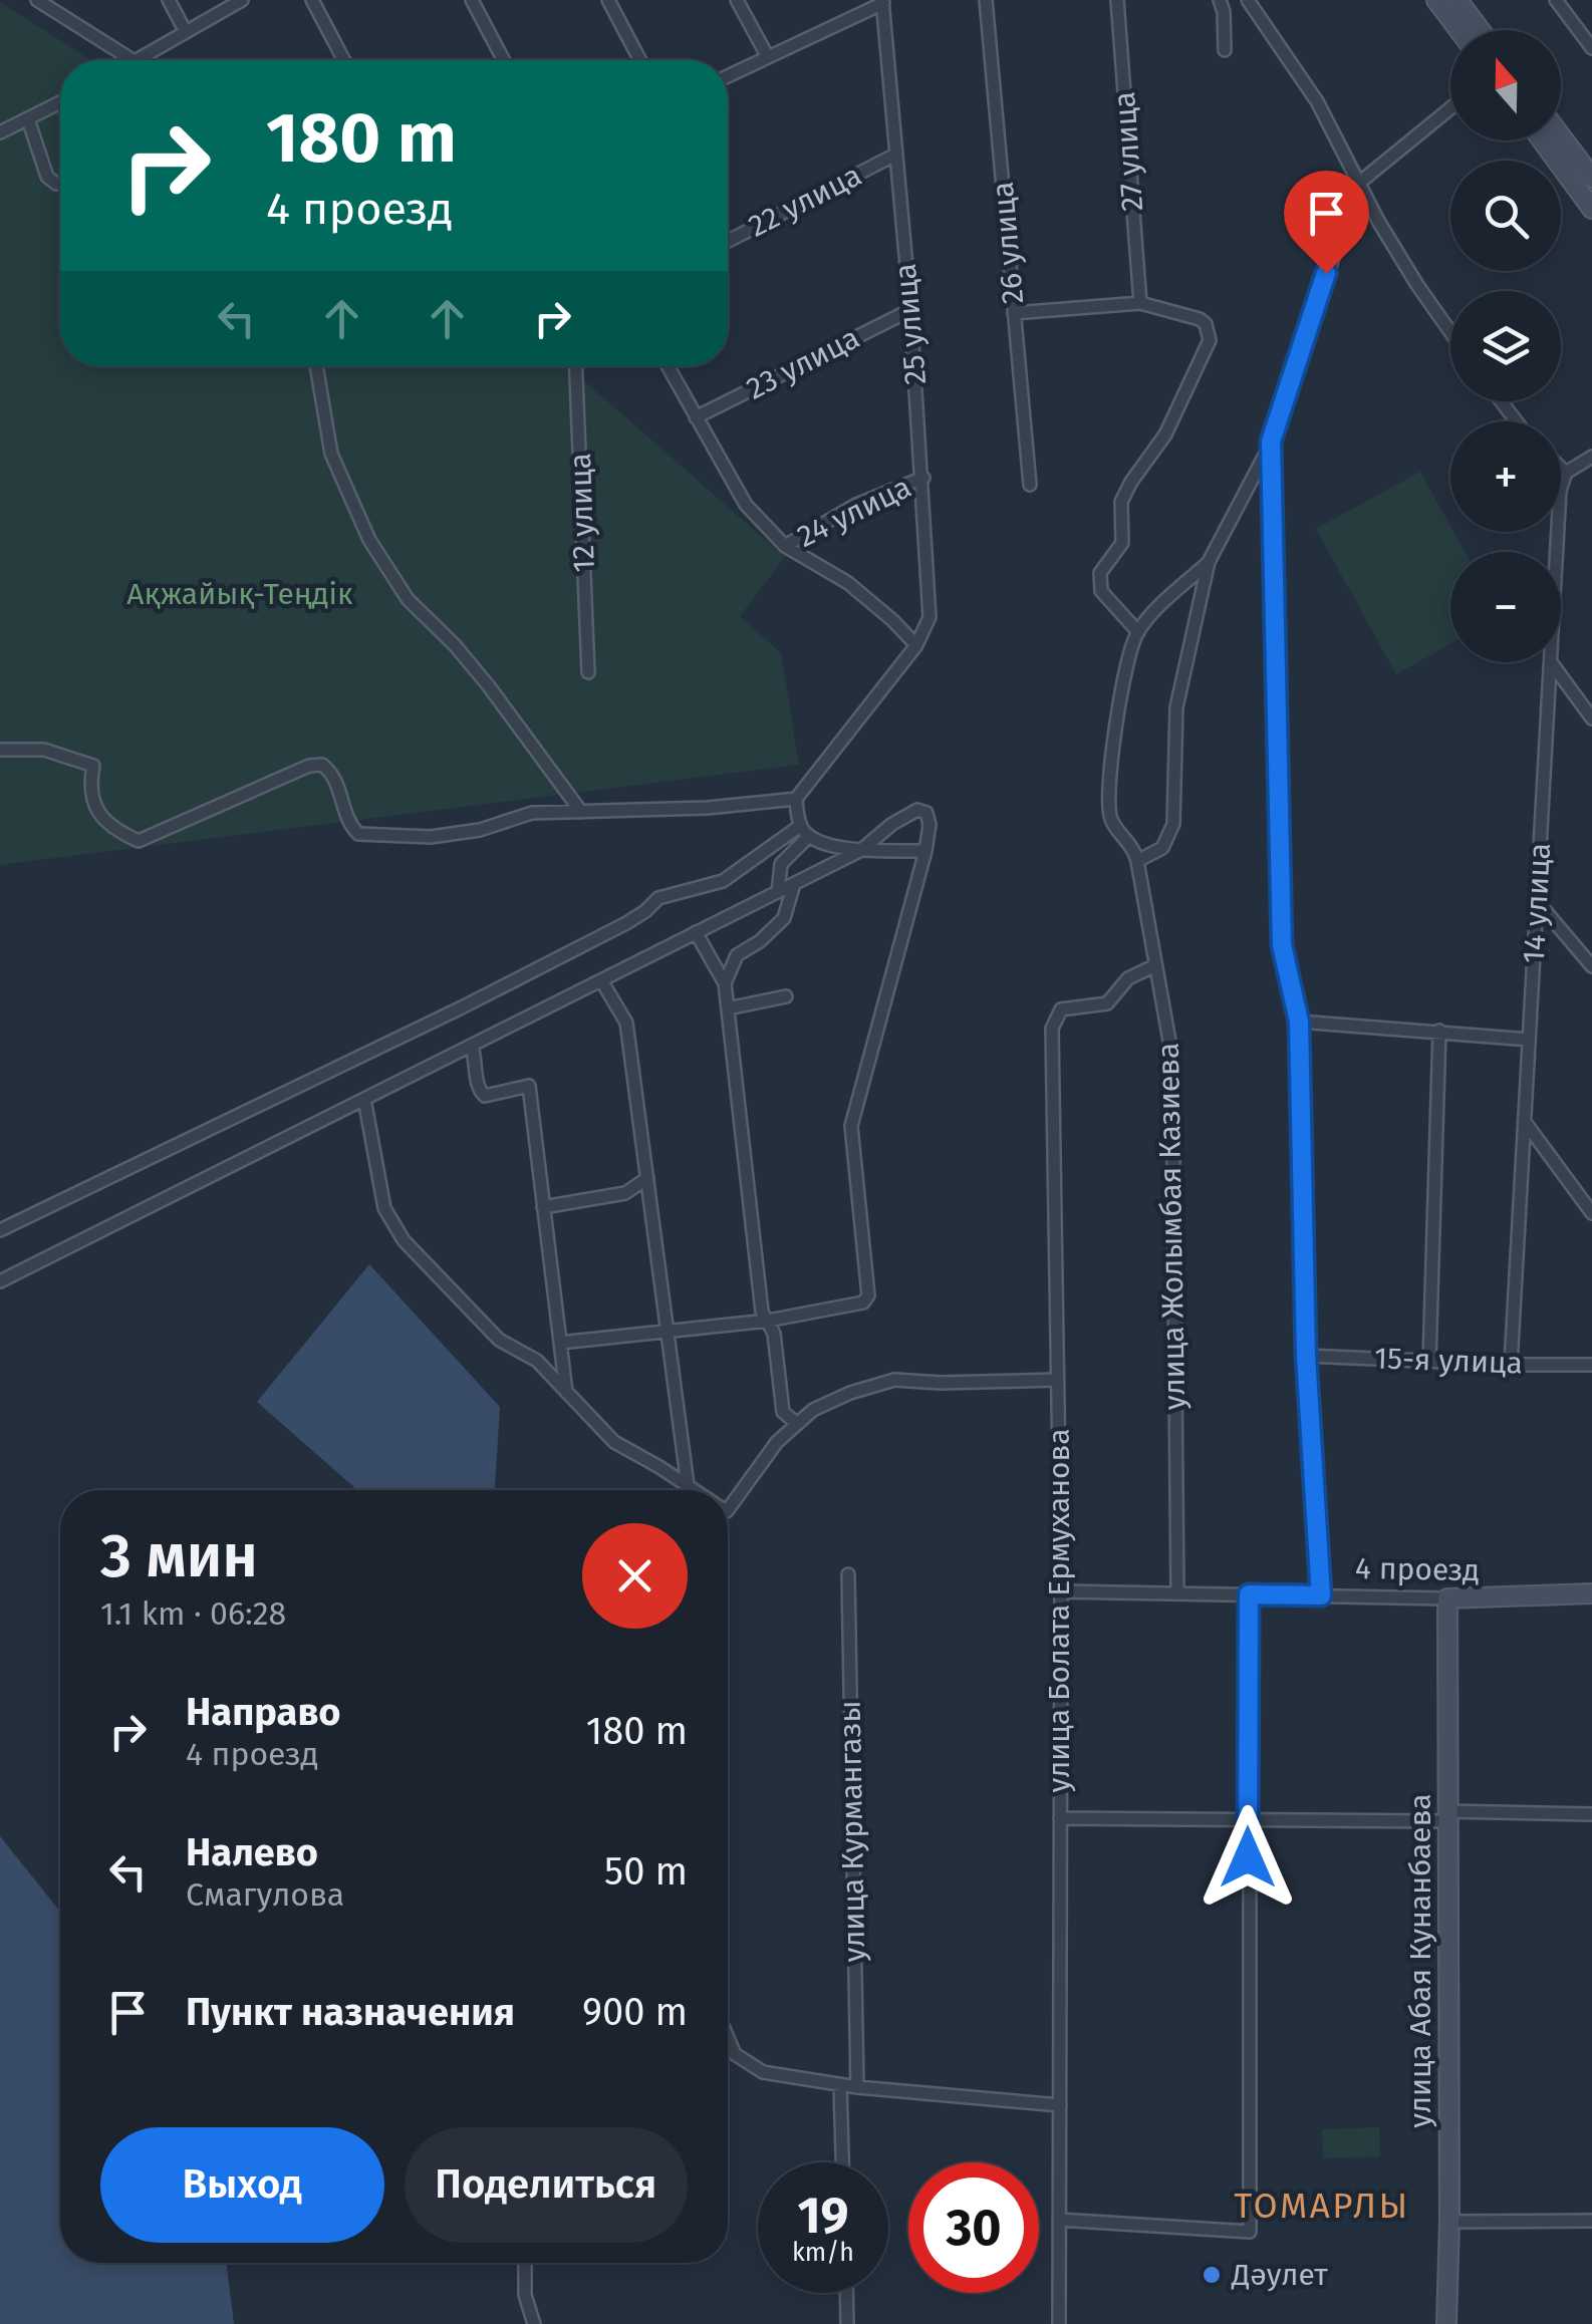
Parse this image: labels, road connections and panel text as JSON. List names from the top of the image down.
{
  "streets": {
    "street": [
      "27 улица",
      "22 улица",
      "26 улица",
      "25 улица",
      "23 улица",
      "24 улица",
      "12 улица",
      "14 улица",
      "улица Жолымбая Казиева",
      "15-я улица",
      "4 проезд",
      "улица Болата Ермуханова",
      "улица Курмангазы",
      "улица Абая Кунанбаева"
    ]
  },
  "crossings": [
    ["22 улица", "25 улица"],
    ["25 улица", "23 улица"],
    ["25 улица", "24 улица"],
    ["14 улица", "15-я улица"],
    ["улица Жолымбая Казиева", "4 проезд"],
    ["улица Жолымбая Казиева", "улица Болата Ермуханова"],
    ["4 проезд", "улица Болата Ермуханова"],
    ["4 проезд", "улица Абая Кунанбаева"]
  ],
  "districts": ["ТОМАРЛЫ"],
  "parks": ["Ақжайық-Теңдік"],
  "places": ["Дәулет"],
  "north": "top",
  "page": {
    "map_buttons": ["+", "−"],
    "turn": ["180 m", "4 проезд"],
    "heading": ["3 мин", "1.1 km · 06:28"],
    "list": [
      {
        "name": "Направо",
        "note": "4 проезд",
        "value": "180 m"
      },
      {
        "name": "Налево",
        "note": "Смагулова",
        "value": "50 m"
      },
      {
        "name": "Пункт назначения",
        "value": "900 m"
      }
    ],
    "buttons": ["Выход", "Поделиться"],
    "speed": "19 km/h",
    "limit": "30"
  }
}
